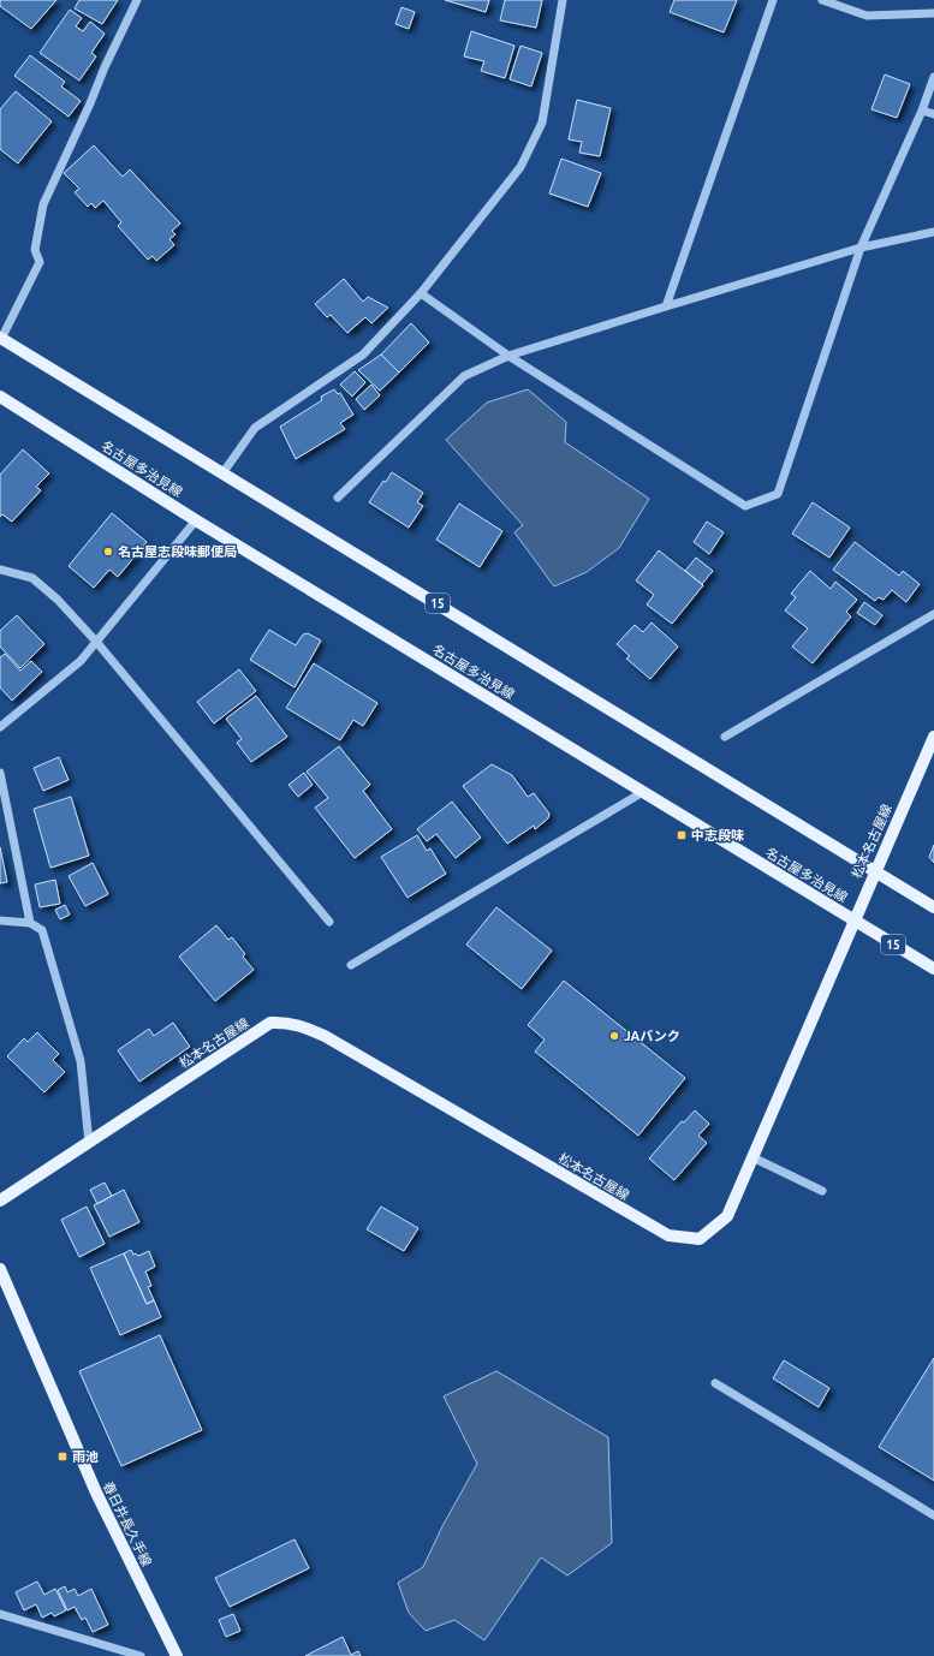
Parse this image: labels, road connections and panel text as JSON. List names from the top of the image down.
{
  "streets": {
    "main road": [
      "名古屋多治見線",
      "15",
      "松本名古屋線",
      "春日井長久手線"
    ]
  },
  "crossings": [
    ["名古屋多治見線", "松本名古屋線"],
    ["15", "松本名古屋線"]
  ],
  "places": {
    "other": ["名古屋志段味郵便局", "JAバンク"],
    "transit": ["中志段味", "雨池"]
  }
}
